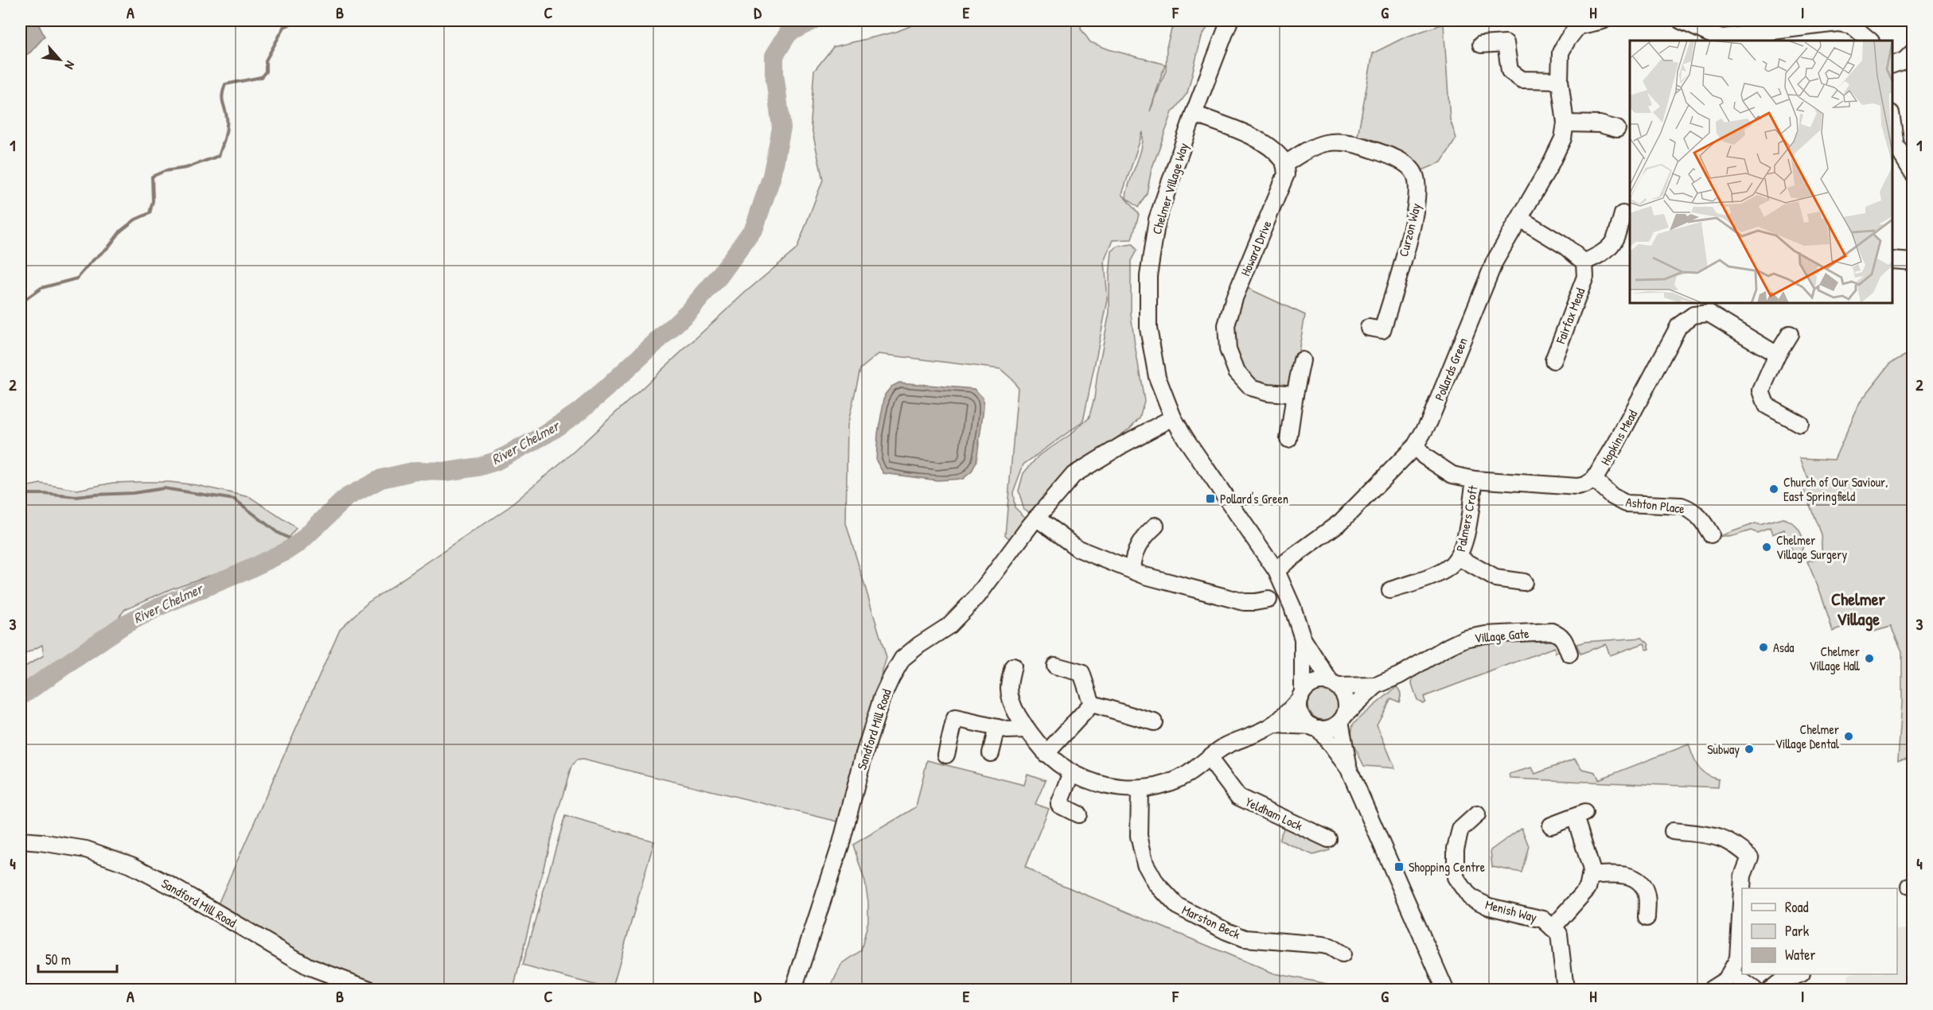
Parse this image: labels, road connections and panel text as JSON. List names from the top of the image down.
{
  "streets": {
    "street": [
      "Chelmer Village Way",
      "Curzon Way",
      "Howard Drive",
      "Fairfax Mead",
      "Pollards Green",
      "Hopkins Mead",
      "Ashton Place",
      "Palmers Croft",
      "Village Gate",
      "Sandford Mill Road",
      "Yeldham Lock",
      "Menish Way",
      "Marston Beck"
    ]
  },
  "crossings": [
    ["Chelmer Village Way", "Pollards Green"],
    ["Chelmer Village Way", "Village Gate"],
    ["Chelmer Village Way", "Sandford Mill Road"],
    ["Curzon Way", "Howard Drive"],
    ["Pollards Green", "Hopkins Mead"],
    ["Hopkins Mead", "Ashton Place"],
    ["Hopkins Mead", "Palmers Croft"]
  ],
  "districts": ["Chelmer Village"],
  "water": ["River Chelmer"],
  "places": {
    "other": [
      "Church of Our Saviour, East Springfield",
      "Chelmer Village Surgery",
      "Asda",
      "Chelmer Village Hall",
      "Chelmer Village Dental",
      "Subway"
    ],
    "transit": ["Pollard's Green", "Shopping Centre"]
  },
  "legend": ["Road", "Park", "Water"],
  "scale_bar": "50 m",
  "north": "bottom right",
  "grid": {
    "columns": [
      "A",
      "B",
      "C",
      "D",
      "E",
      "F",
      "G",
      "H",
      "I"
    ],
    "rows": [
      "1",
      "2",
      "3",
      "4"
    ]
  }
}
